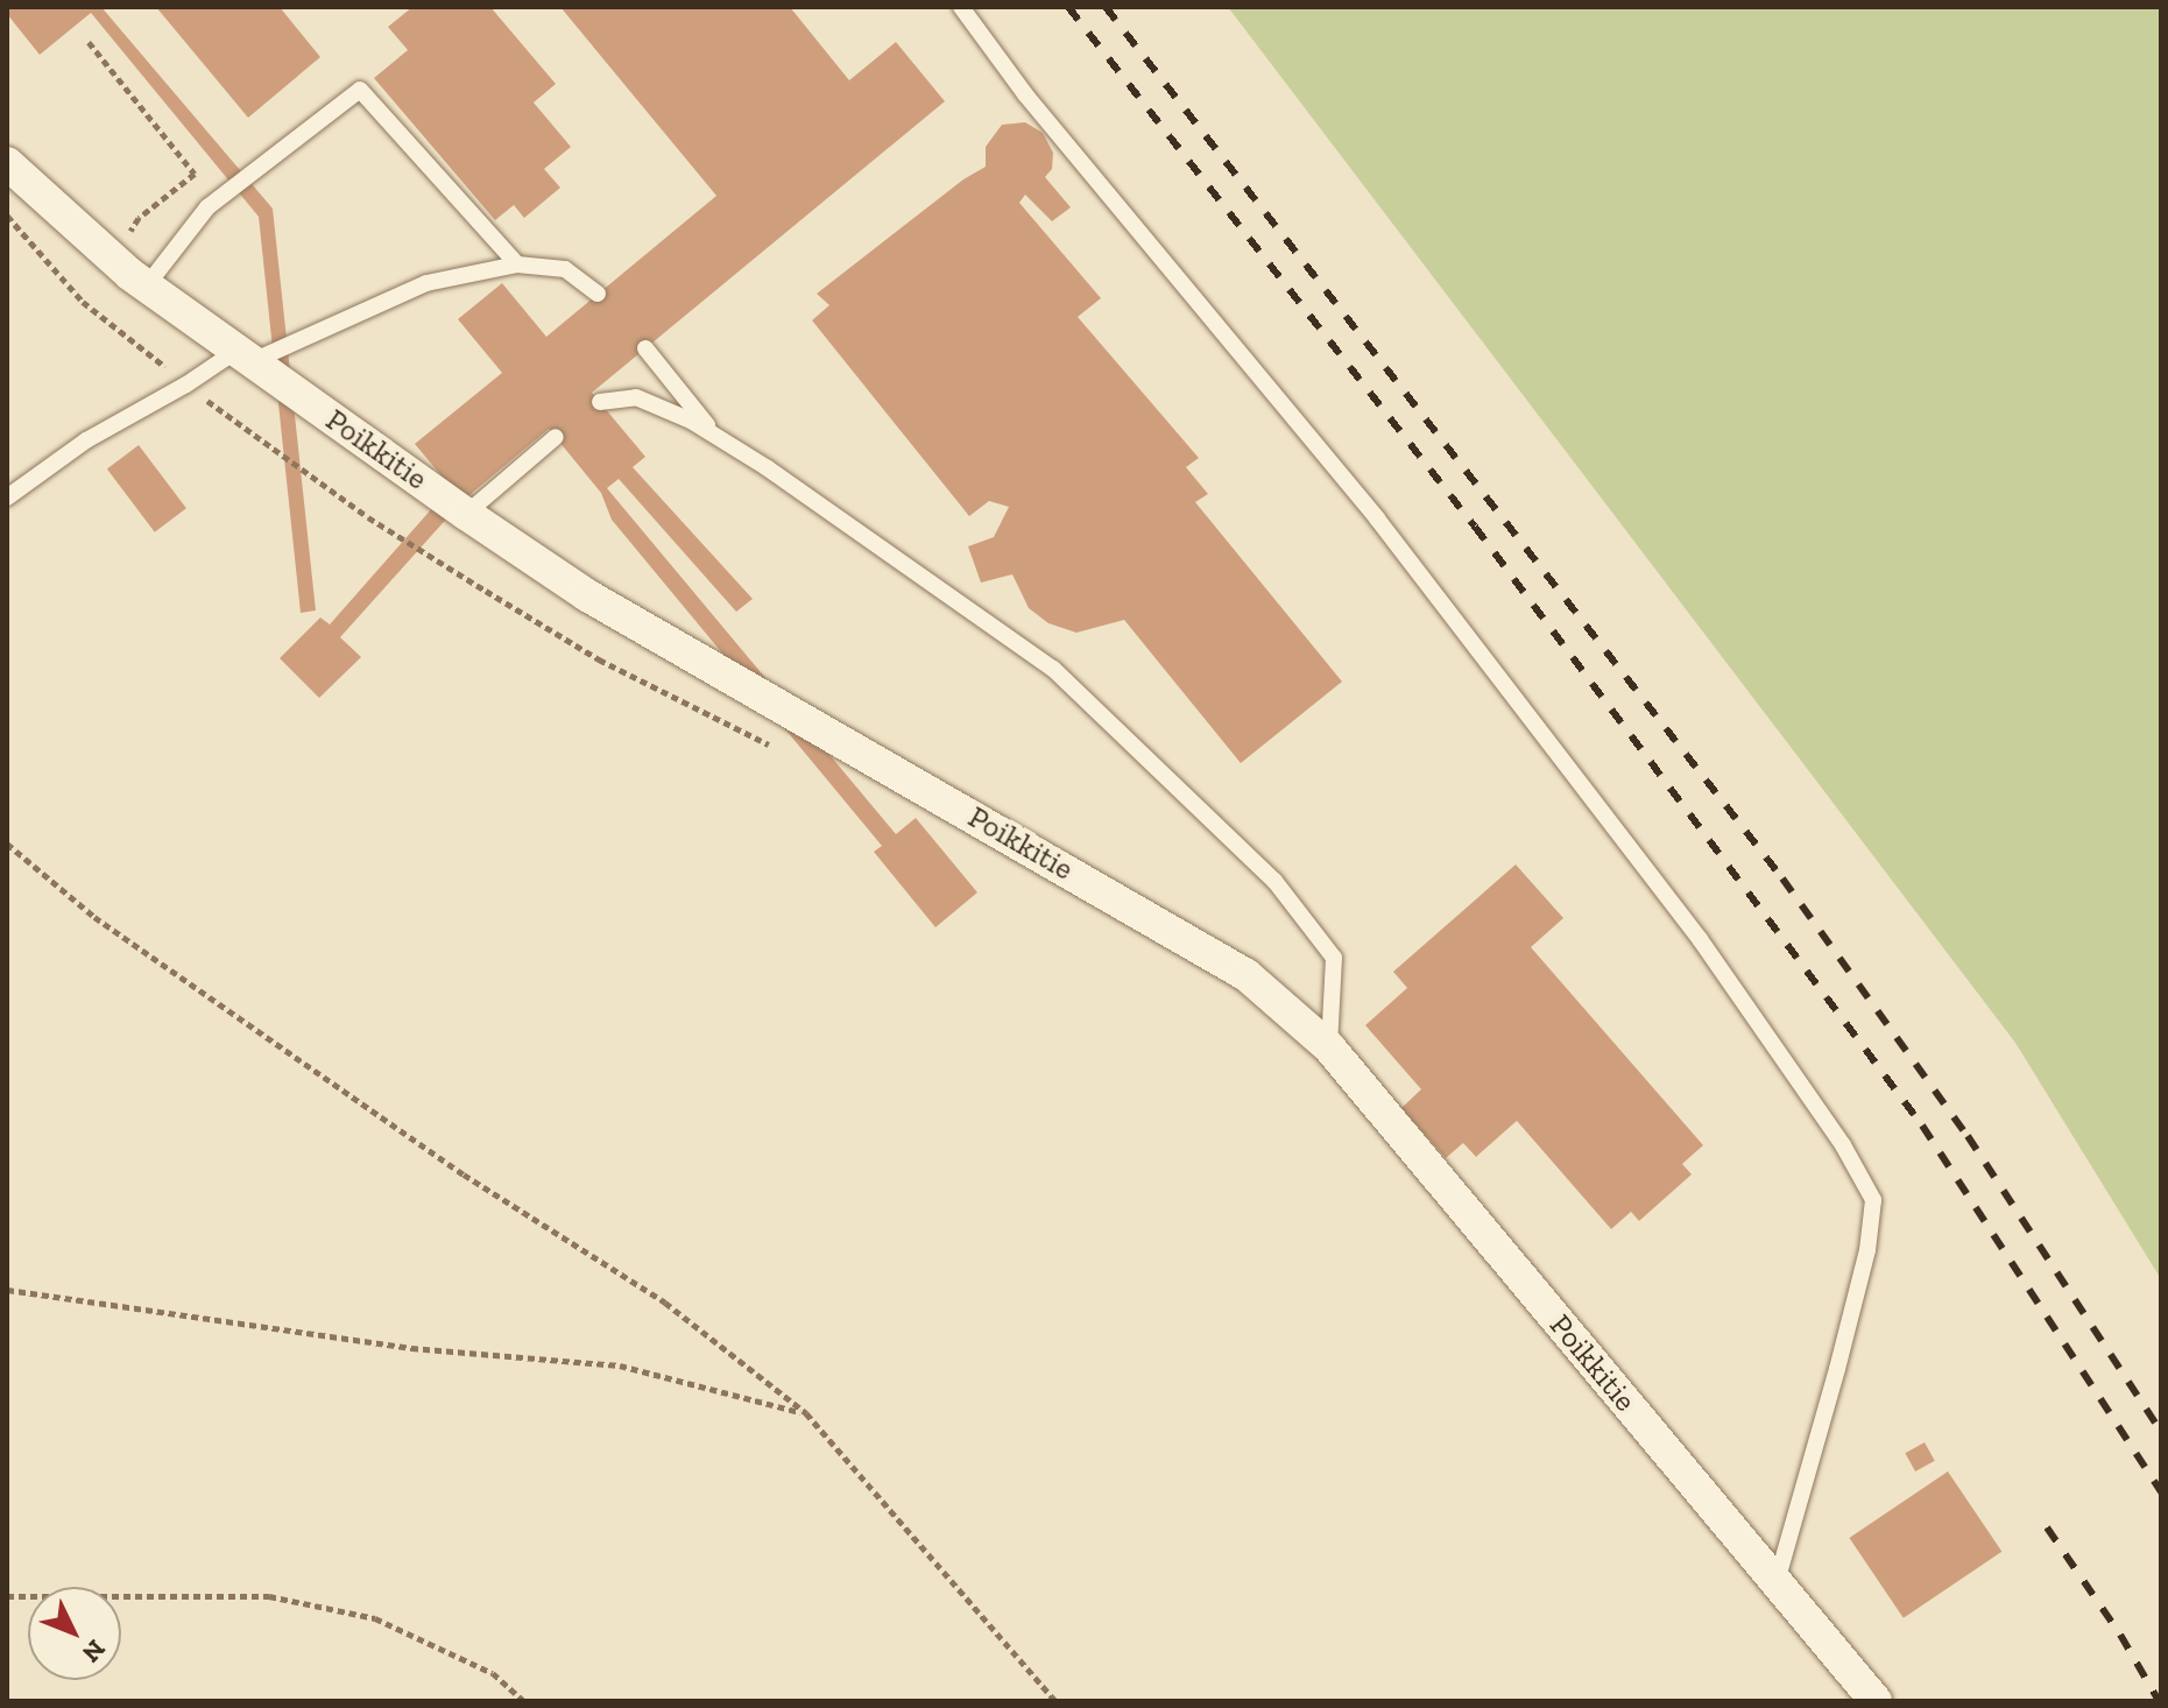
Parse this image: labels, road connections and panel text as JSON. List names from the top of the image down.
{
  "streets": {
    "street": ["Poikkitie"]
  },
  "north": "bottom right"
}
